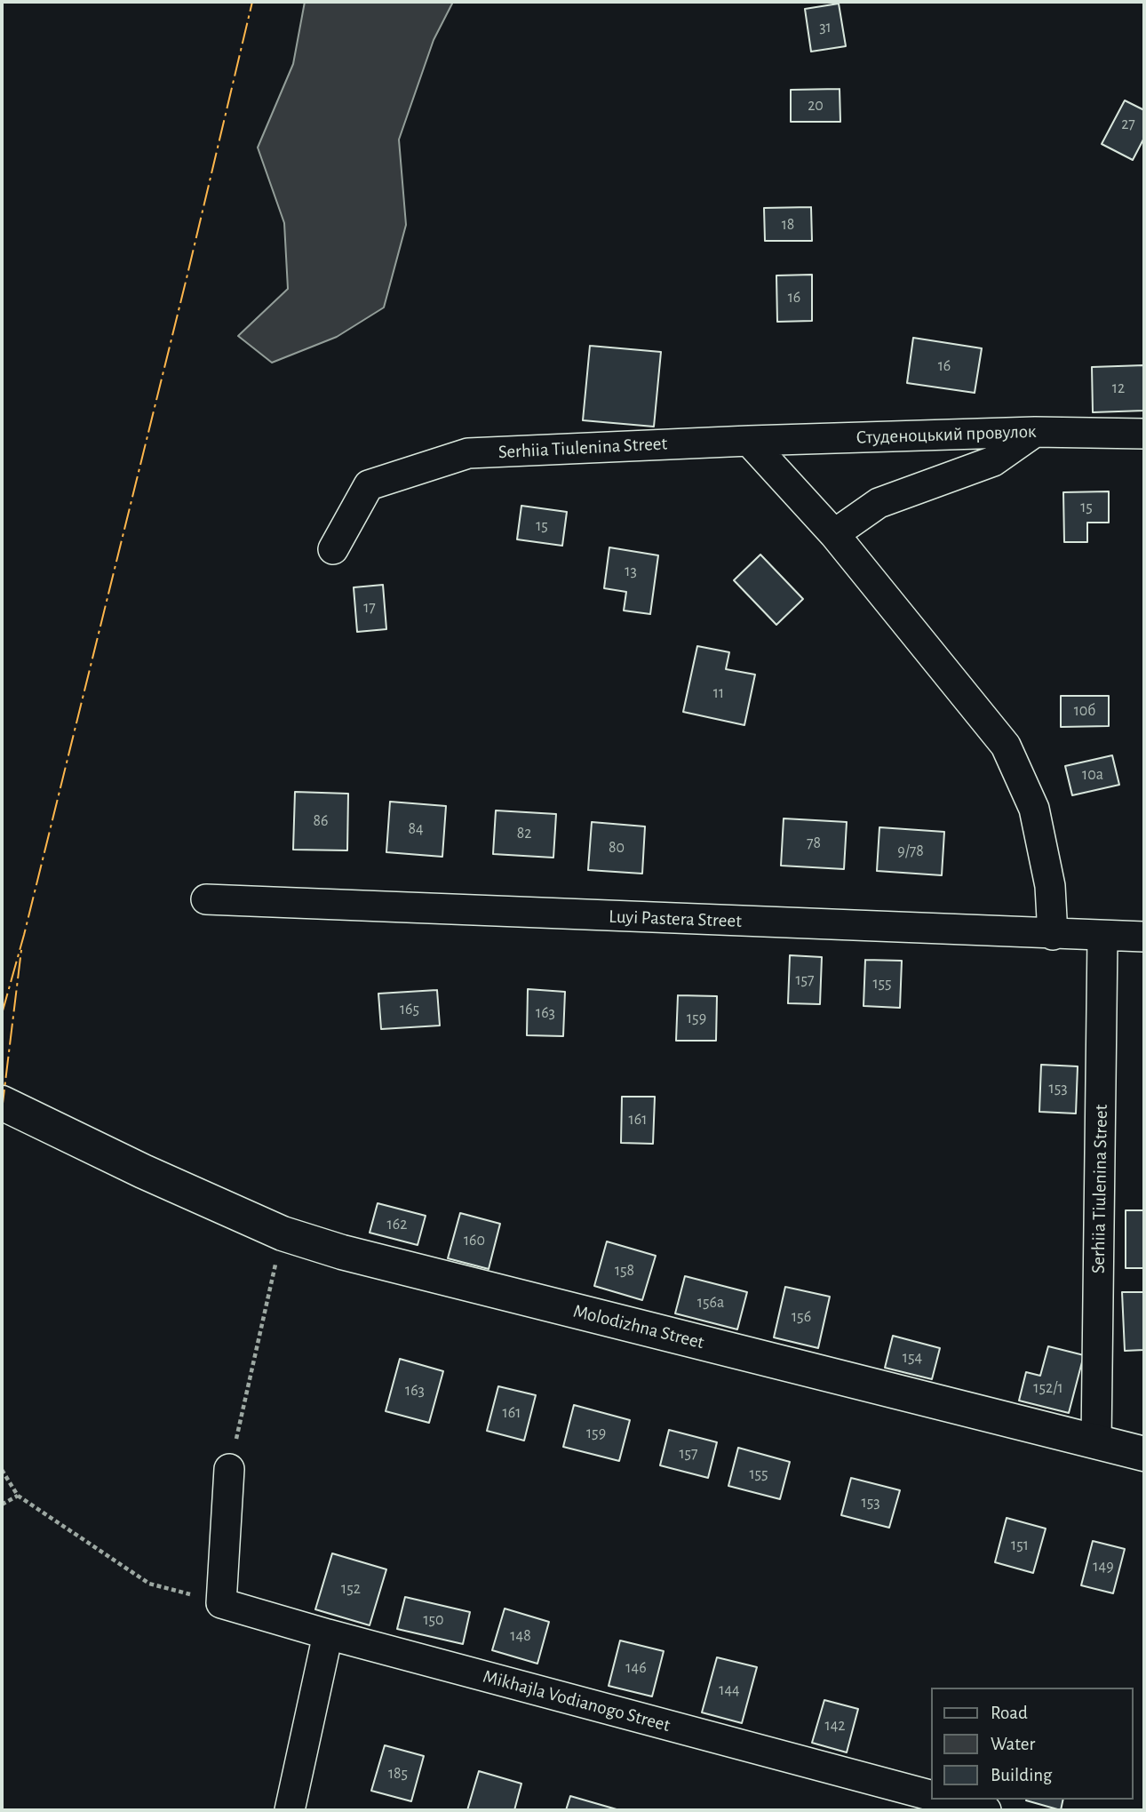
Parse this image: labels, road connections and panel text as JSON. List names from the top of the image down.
{
  "streets": {
    "street": [
      "Студеноцький провулок",
      "Serhiia Tiulenina Street",
      "Luyi Pastera Street",
      "Molodizhna Street",
      "Mikhajla Vodianogo Street"
    ]
  },
  "crossings": [
    ["Студеноцький провулок", "Serhiia Tiulenina Street"],
    ["Serhiia Tiulenina Street", "Luyi Pastera Street"],
    ["Serhiia Tiulenina Street", "Molodizhna Street"]
  ],
  "house_numbers": [
    "31",
    "20",
    "27",
    "18",
    "16",
    "16",
    "12",
    "15",
    "15",
    "13",
    "17",
    "11",
    "10б",
    "10а",
    "86",
    "84",
    "82",
    "78",
    "80",
    "9/78",
    "157",
    "155",
    "165",
    "163",
    "159",
    "153",
    "161",
    "162",
    "160",
    "158",
    "156а",
    "156",
    "154",
    "152/1",
    "163",
    "161",
    "159",
    "157",
    "155",
    "153",
    "151",
    "149",
    "152",
    "150",
    "148",
    "146",
    "144",
    "142",
    "185"
  ],
  "legend": ["Road", "Water", "Building"]
}
